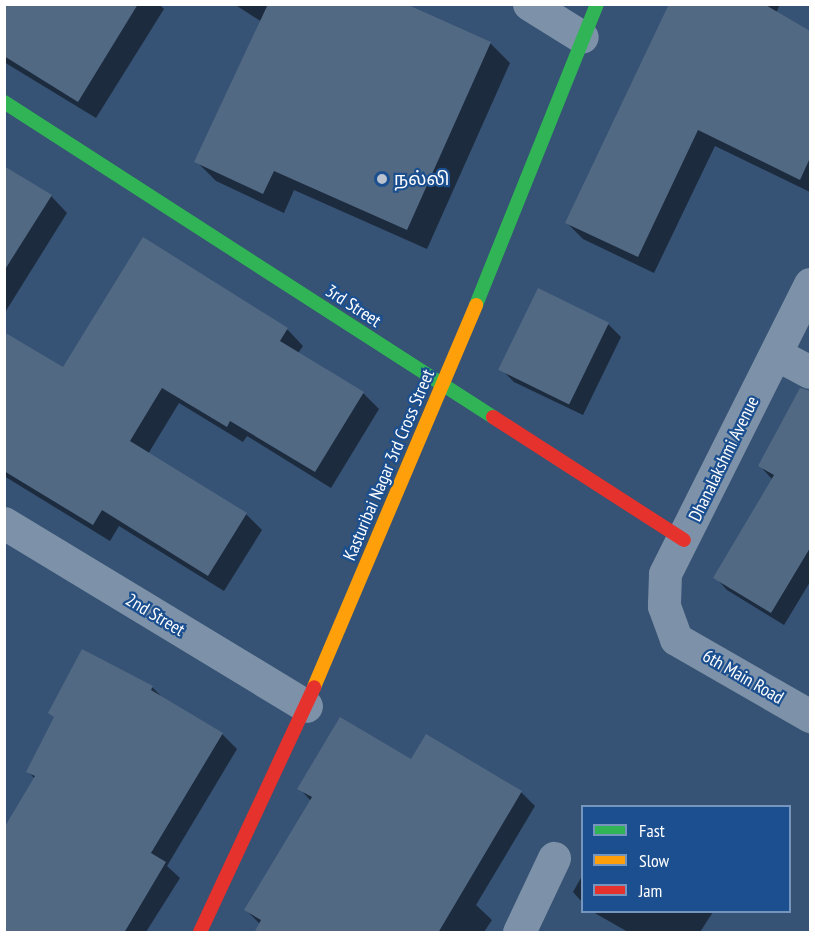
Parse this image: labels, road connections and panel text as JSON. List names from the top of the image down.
{
  "streets": {
    "street": [
      "3rd Street",
      "Dhanalakshmi Avenue",
      "Kasturibai Nagar 3rd Cross Street",
      "2nd Street",
      "6th Main Road"
    ]
  },
  "crossings": [
    ["3rd Street", "Dhanalakshmi Avenue"],
    ["3rd Street", "Kasturibai Nagar 3rd Cross Street"],
    ["Dhanalakshmi Avenue", "6th Main Road"],
    ["Kasturibai Nagar 3rd Cross Street", "2nd Street"]
  ],
  "places": ["நல்லி"],
  "legend": ["Fast", "Slow", "Jam"]
}
